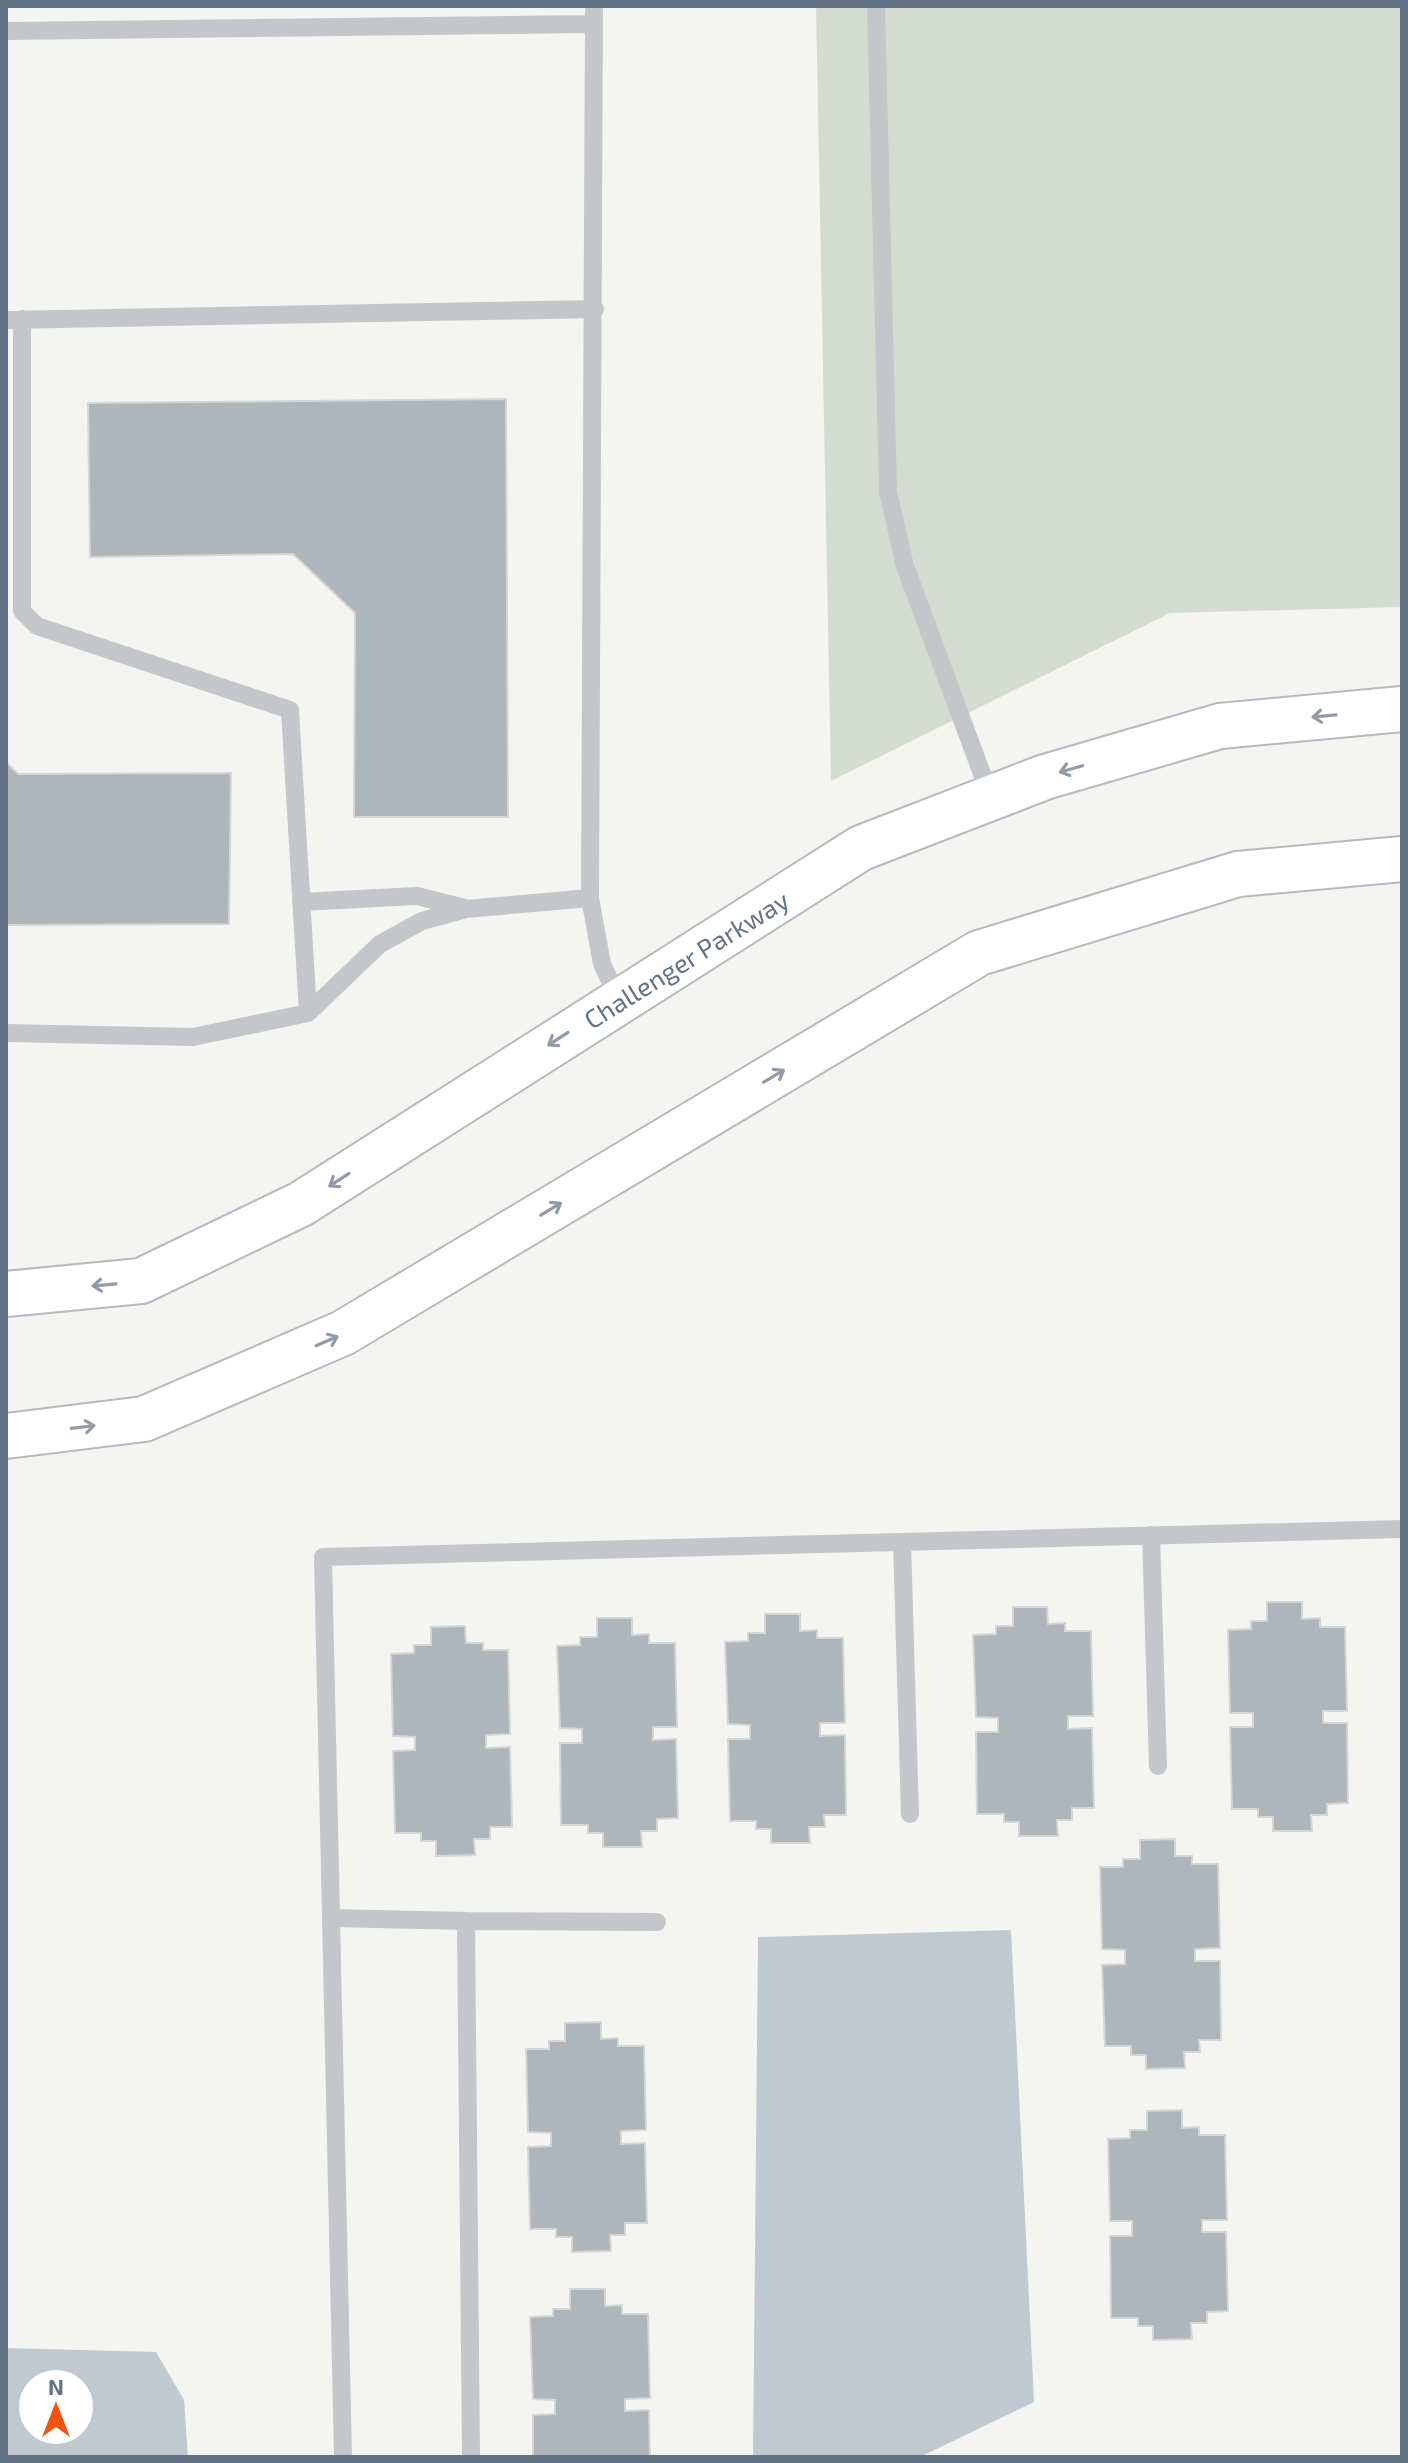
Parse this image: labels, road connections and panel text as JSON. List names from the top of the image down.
{
  "streets": {
    "main road": ["Challenger Parkway"]
  },
  "north": "top"
}
